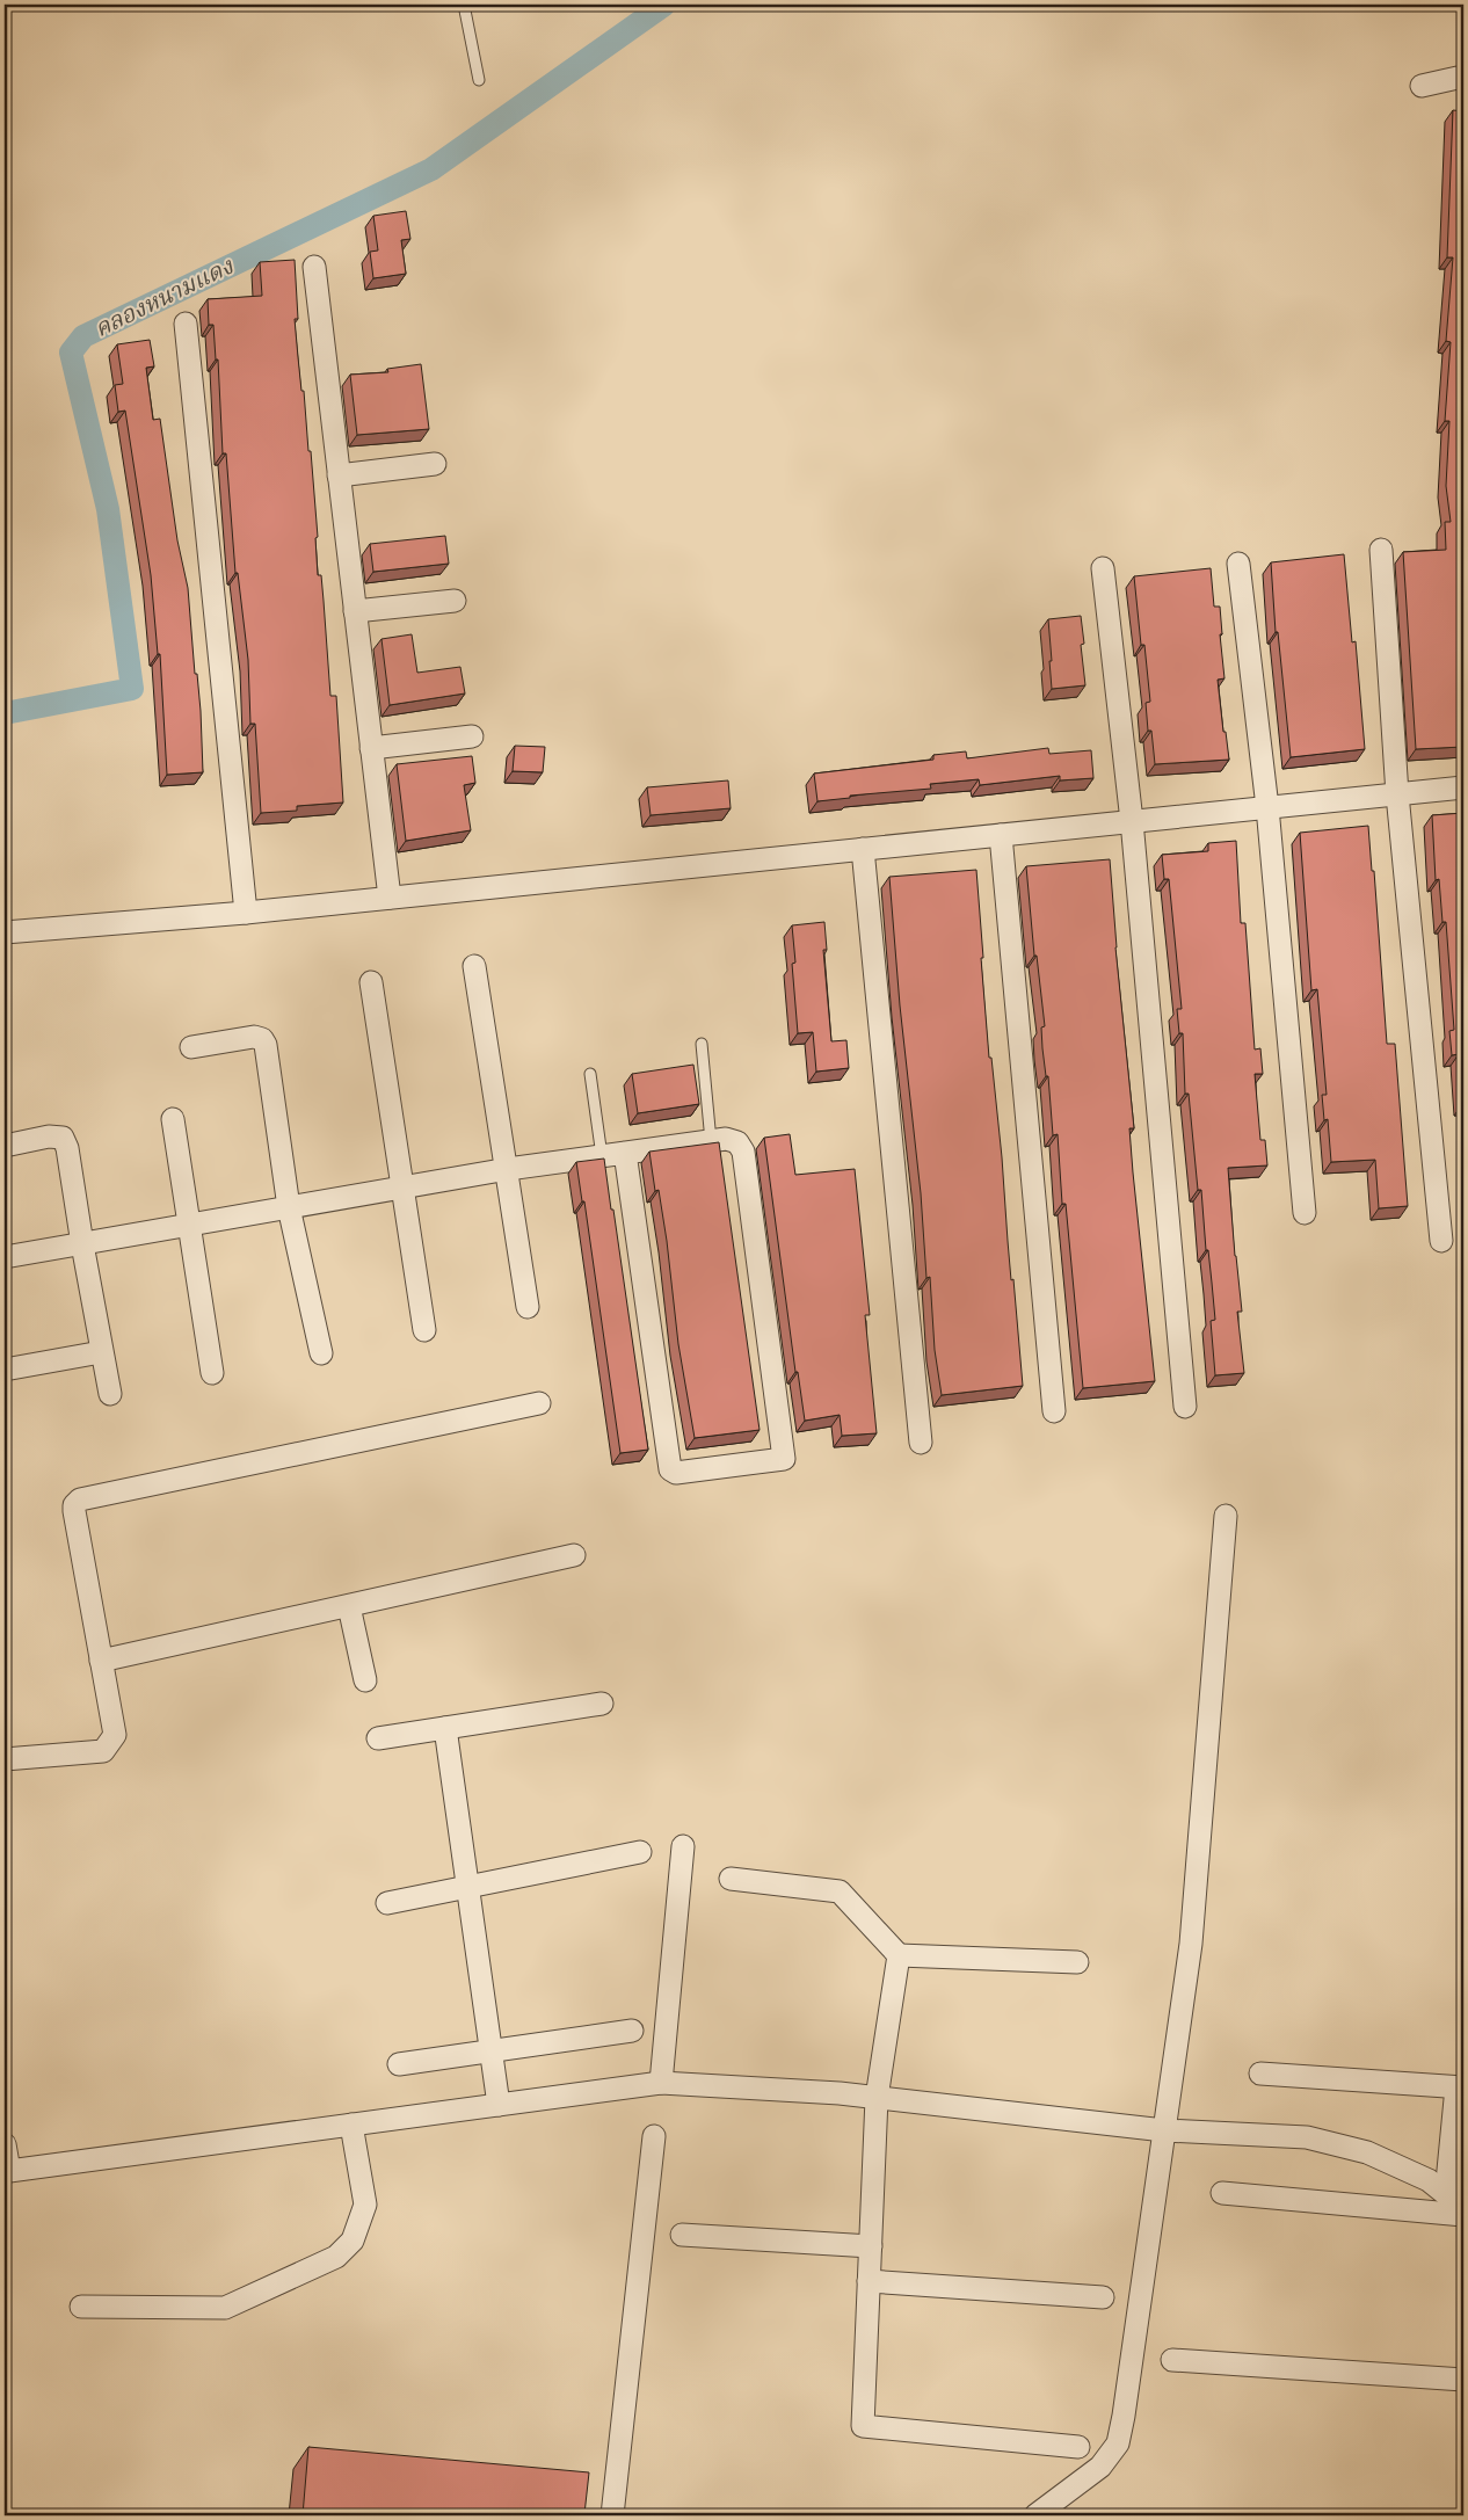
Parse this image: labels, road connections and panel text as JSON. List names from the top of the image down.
{
  "water": ["คลองหนามแดง"]
}
